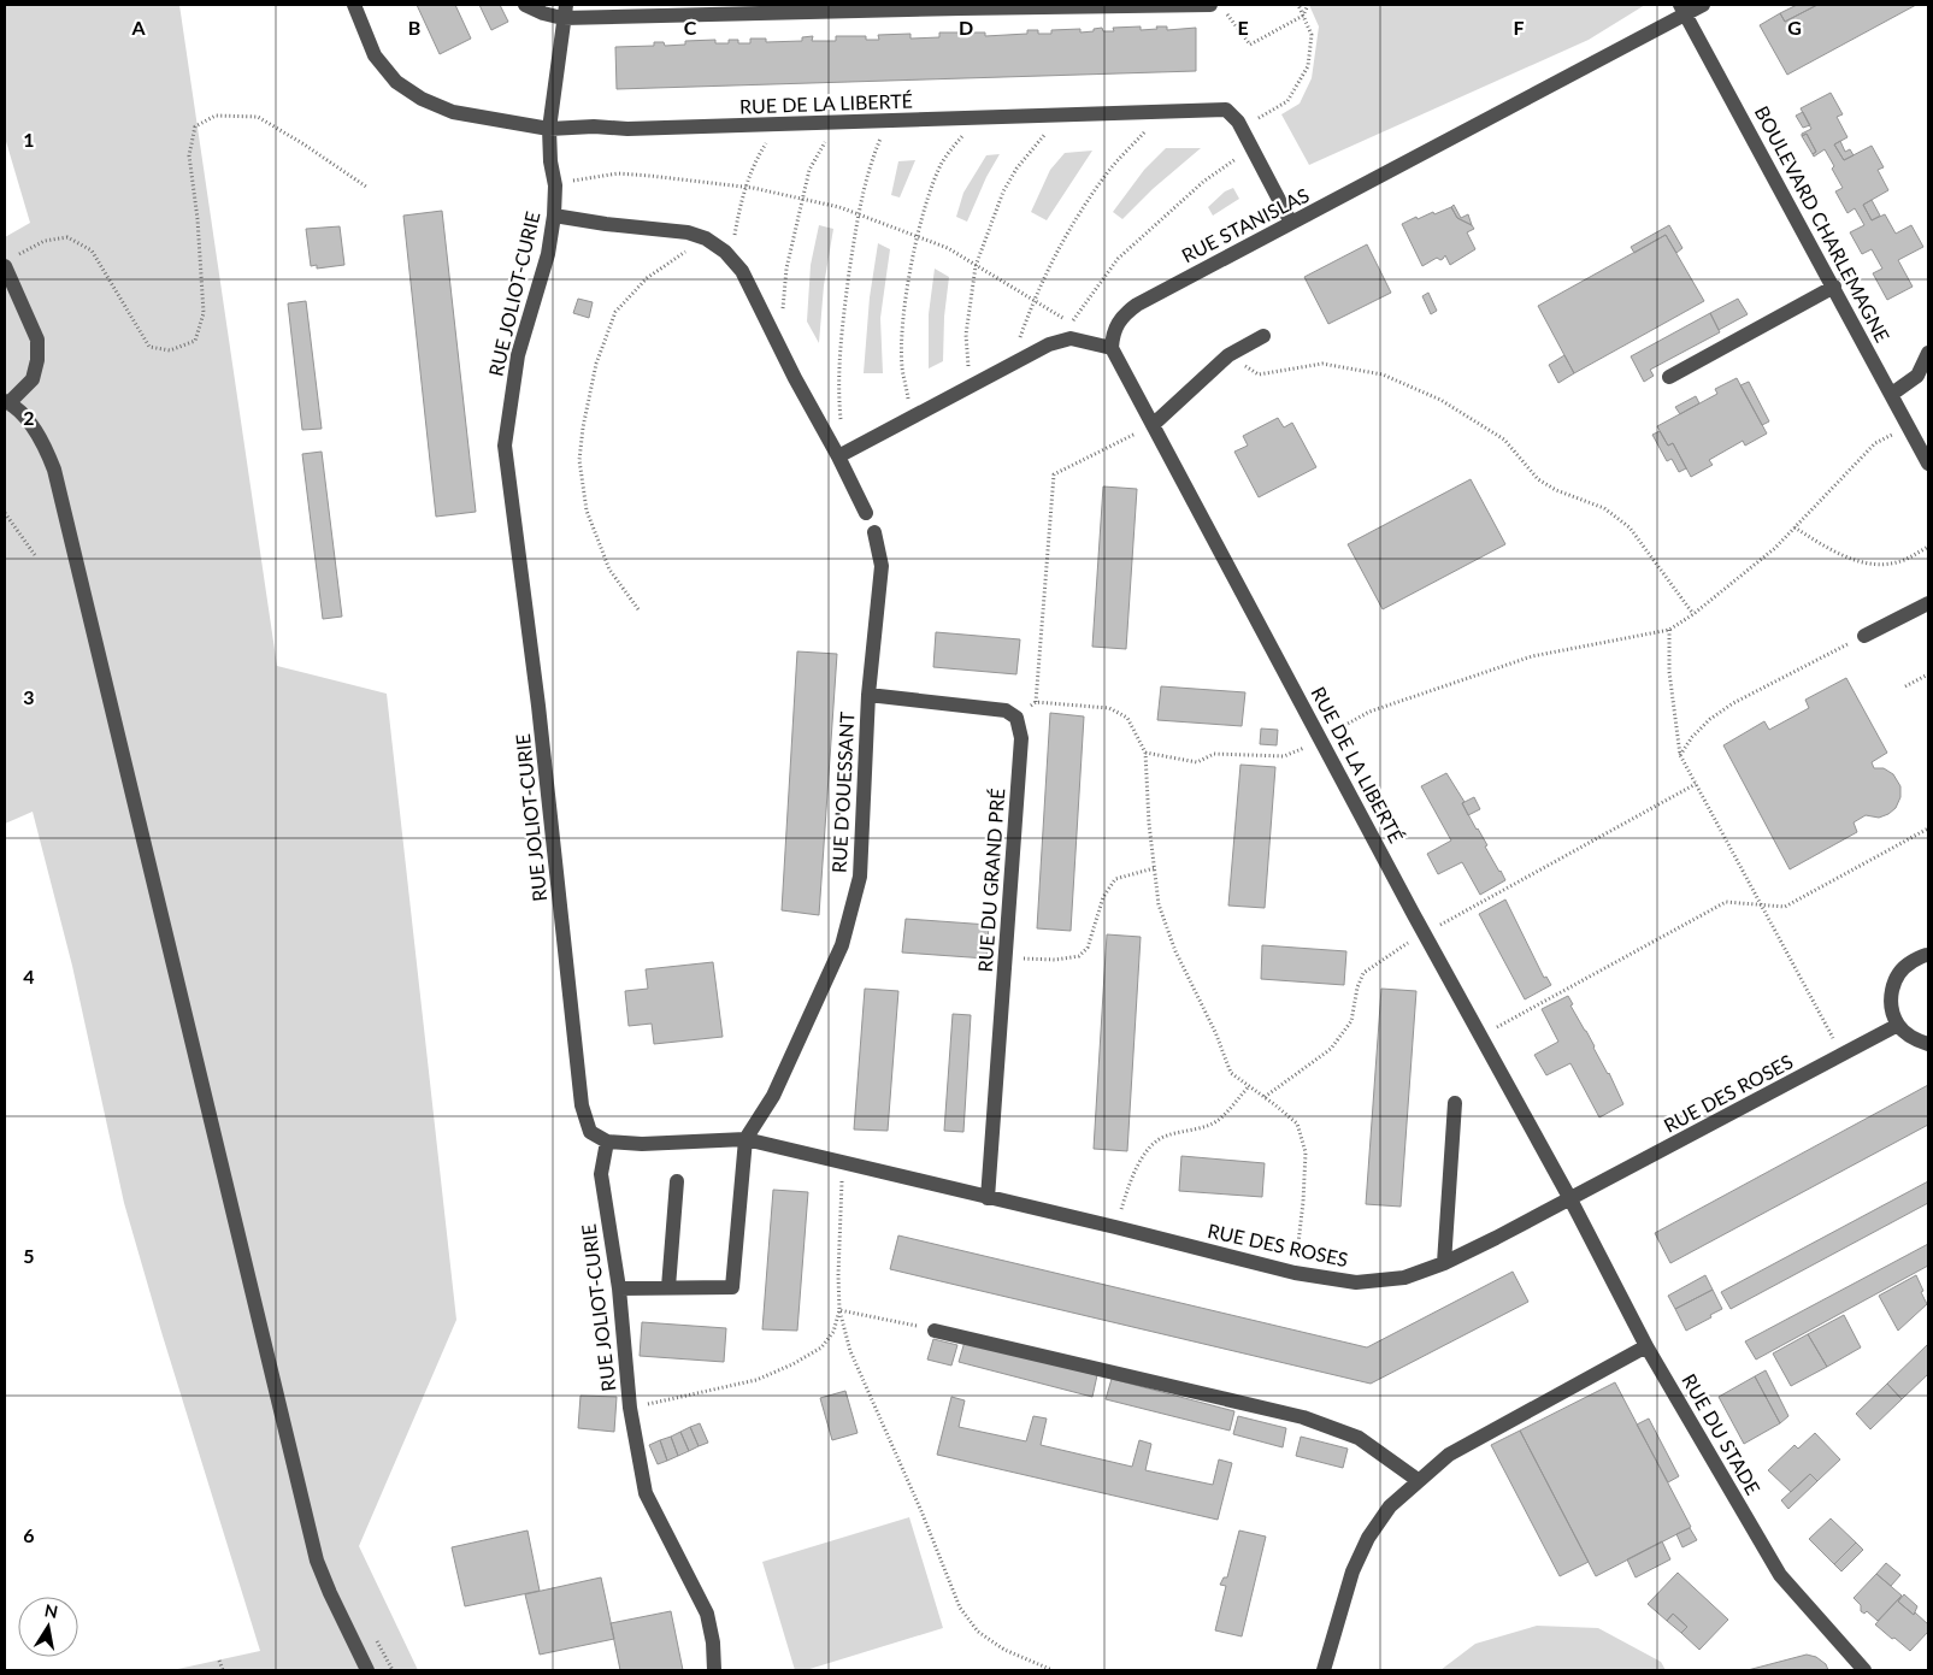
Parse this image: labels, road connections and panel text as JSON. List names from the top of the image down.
{
  "streets": {
    "street": [
      "RUE DE LA LIBERTÉ",
      "BOULEVARD CHARLEMAGNE",
      "RUE STANISLAS",
      "RUE JOLIOT-CURIE",
      "RUE D'OUESSANT",
      "RUE DU GRAND PRÉ",
      "RUE DES ROSES",
      "RUE DU STADE"
    ]
  },
  "crossings": [
    ["RUE DE LA LIBERTÉ", "RUE STANISLAS"],
    ["RUE DE LA LIBERTÉ", "RUE JOLIOT-CURIE"],
    ["RUE DE LA LIBERTÉ", "RUE DES ROSES"],
    ["RUE DE LA LIBERTÉ", "RUE DU STADE"],
    ["BOULEVARD CHARLEMAGNE", "RUE STANISLAS"],
    ["RUE JOLIOT-CURIE", "RUE DES ROSES"],
    ["RUE D'OUESSANT", "RUE DES ROSES"],
    ["RUE DU GRAND PRÉ", "RUE DES ROSES"],
    ["RUE DES ROSES", "RUE DU STADE"]
  ],
  "north": "top",
  "grid": {
    "columns": [
      "A",
      "B",
      "C",
      "D",
      "E",
      "F",
      "G"
    ],
    "rows": [
      "1",
      "2",
      "3",
      "4",
      "5",
      "6"
    ]
  }
}
